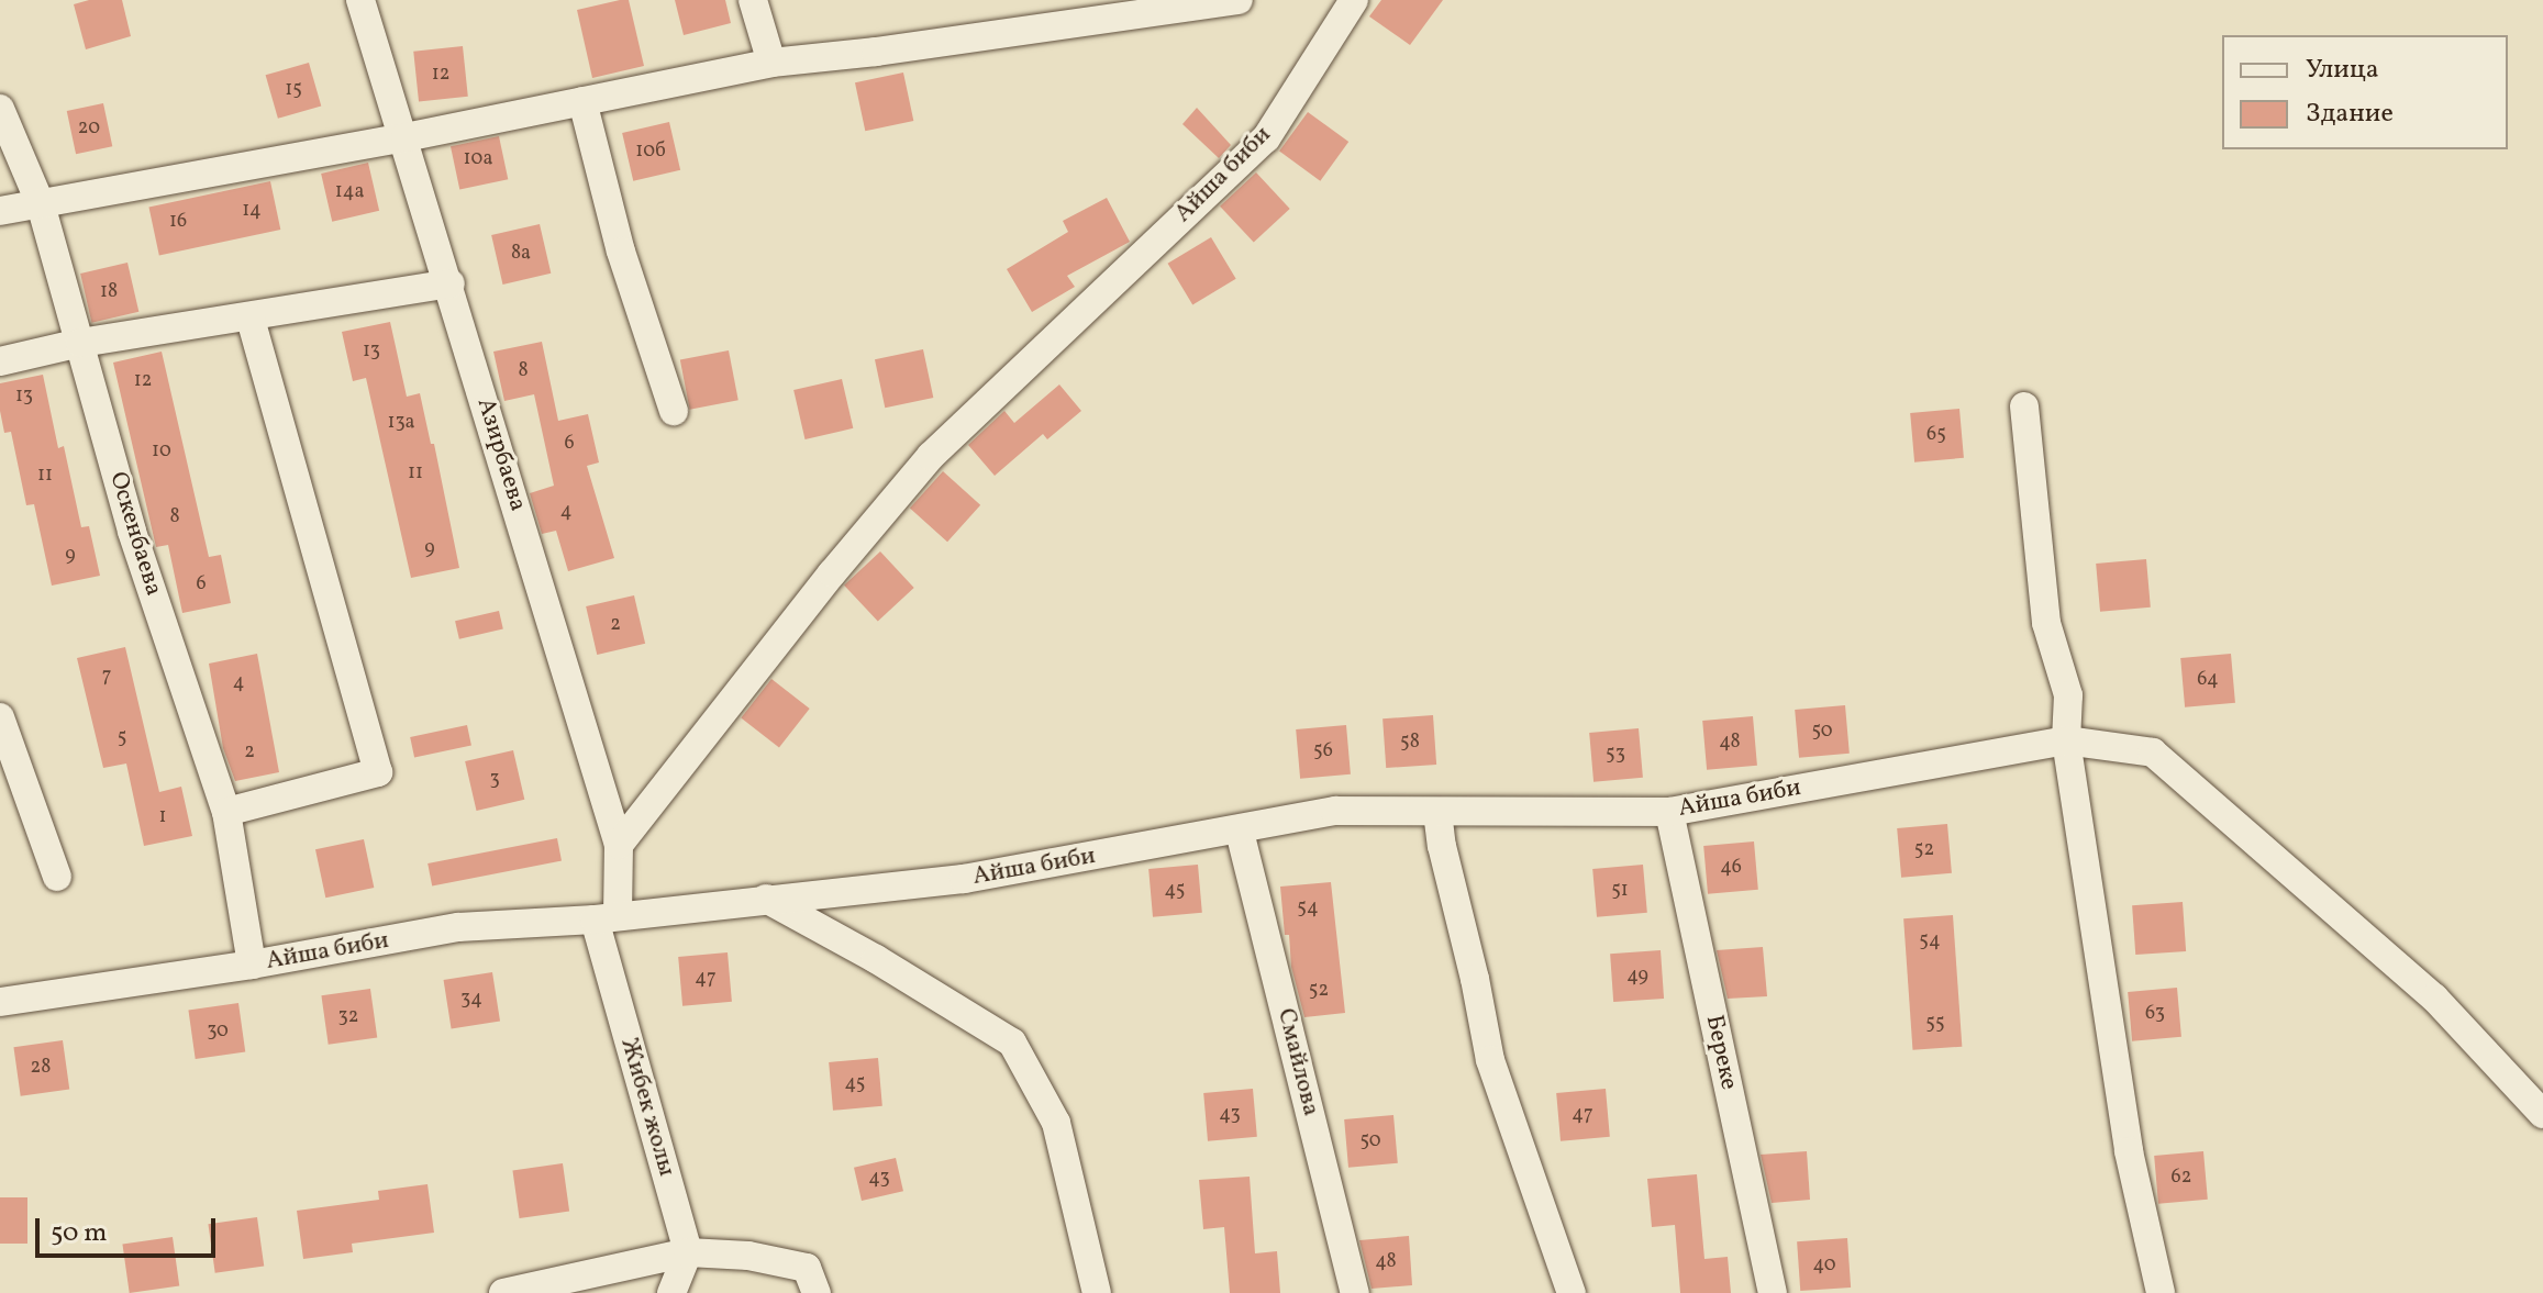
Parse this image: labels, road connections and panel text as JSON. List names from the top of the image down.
{
  "streets": {
    "street": [
      "Айша биби",
      "Азирбаева",
      "Оскенбаева",
      "Береке",
      "Смайлова",
      "Жибек жолы"
    ]
  },
  "crossings": [
    ["Айша биби", "Азирбаева"],
    ["Айша биби", "Оскенбаева"],
    ["Айша биби", "Береке"],
    ["Айша биби", "Смайлова"],
    ["Айша биби", "Жибек жолы"],
    ["Азирбаева", "Жибек жолы"]
  ],
  "house_numbers": [
    "12",
    "15",
    "20",
    "10б",
    "10а",
    "14а",
    "14",
    "16",
    "8а",
    "18",
    "13",
    "8",
    "12",
    "13",
    "13а",
    "65",
    "6",
    "10",
    "11",
    "11",
    "4",
    "8",
    "9",
    "9",
    "6",
    "2",
    "7",
    "64",
    "4",
    "50",
    "5",
    "58",
    "48",
    "56",
    "2",
    "53",
    "3",
    "1",
    "52",
    "46",
    "45",
    "51",
    "54",
    "54",
    "49",
    "47",
    "52",
    "34",
    "63",
    "32",
    "55",
    "30",
    "28",
    "45",
    "43",
    "47",
    "50",
    "62",
    "43",
    "48",
    "40"
  ],
  "legend": ["Улица", "Здание"],
  "scale_bar": "50 m"
}
